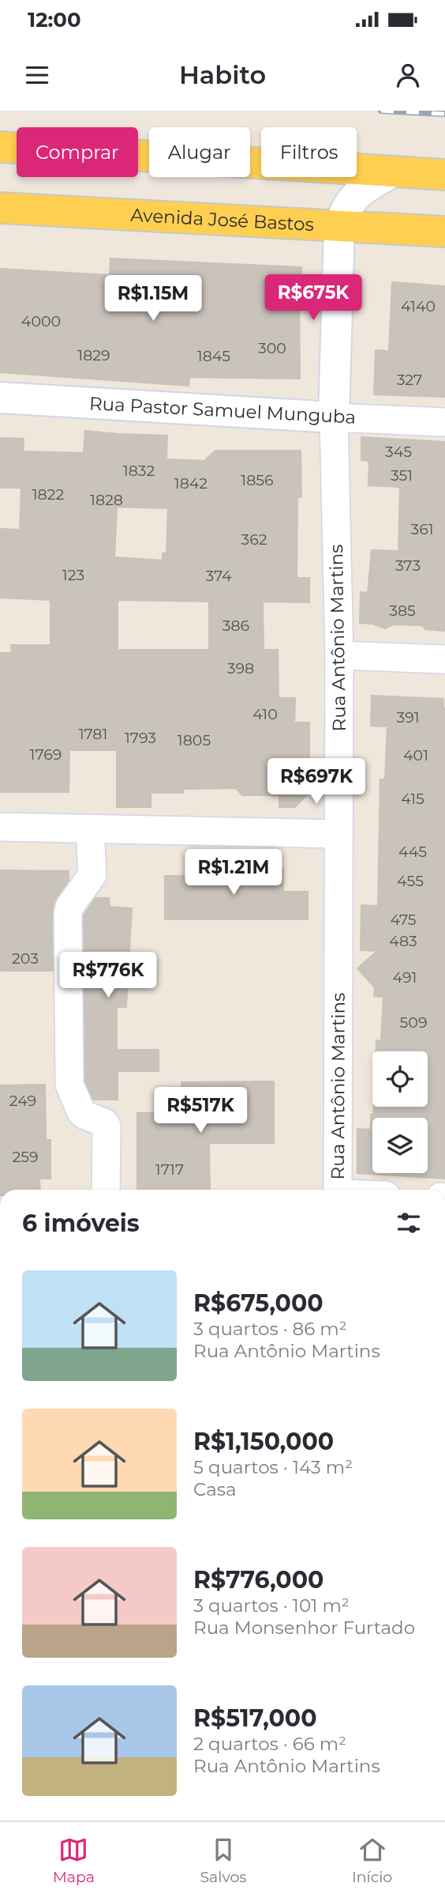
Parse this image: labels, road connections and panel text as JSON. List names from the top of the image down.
{
  "streets": {
    "main road": ["Avenida José Bastos"],
    "street": ["Rua Pastor Samuel Munguba", "Rua Antônio Martins"]
  },
  "crossings": [
    ["Avenida José Bastos", "Rua Antônio Martins"],
    ["Rua Pastor Samuel Munguba", "Rua Antônio Martins"]
  ],
  "house_numbers": [
    "4140",
    "4000",
    "300",
    "1829",
    "1845",
    "327",
    "345",
    "1832",
    "351",
    "1856",
    "1842",
    "1822",
    "1828",
    "361",
    "362",
    "373",
    "123",
    "374",
    "385",
    "386",
    "398",
    "410",
    "391",
    "1781",
    "1793",
    "1805",
    "1769",
    "401",
    "415",
    "445",
    "455",
    "475",
    "483",
    "203",
    "491",
    "509",
    "249",
    "259",
    "1717"
  ],
  "page": {
    "status": "12:00",
    "header": "Habito",
    "chip": ["Comprar", "Alugar", "Filtros"],
    "price": [
      "R$675K",
      "R$1.15M",
      "R$697K",
      "R$1.21M",
      "R$776K",
      "R$517K"
    ],
    "heading": "6 imóveis",
    "list": [
      {
        "name": "R$675,000",
        "note": "3 quartos · 86 m² · Rua Antônio Martins"
      },
      {
        "name": "R$1,150,000",
        "note": "5 quartos · 143 m² · Casa"
      },
      {
        "name": "R$776,000",
        "note": "3 quartos · 101 m² · Rua Monsenhor Furtado"
      },
      {
        "name": "R$517,000",
        "note": "2 quartos · 66 m² · Rua Antônio Martins"
      }
    ],
    "tabs": ["Mapa", "Salvos", "Início"]
  }
}
